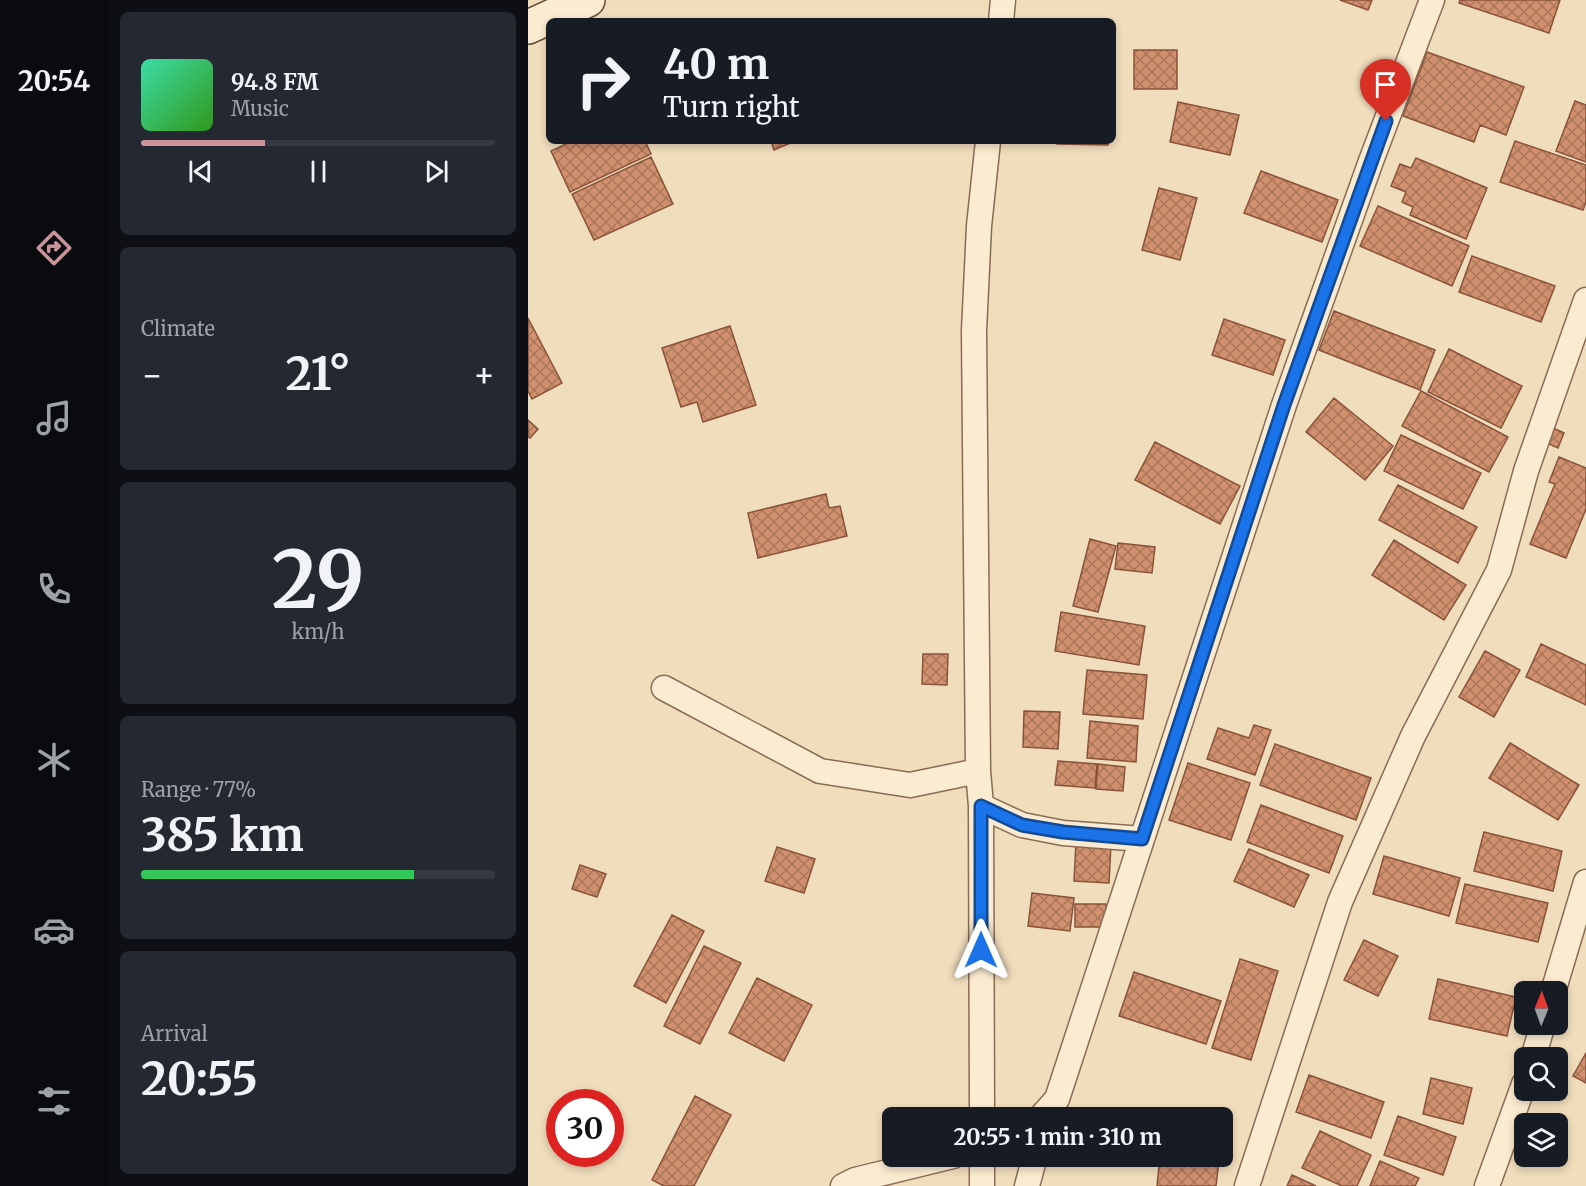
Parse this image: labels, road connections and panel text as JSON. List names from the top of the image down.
{
  "north": "top",
  "page": {
    "tabs": "20:54",
    "turn": ["40 m", "Turn right"],
    "song": ["94.8 FM", "Music"],
    "tile": [
      "Climate",
      ["29", "km/h"],
      ["Range · 77%", "385 km"],
      ["Arrival", "20:55"]
    ],
    "heat": ["−", "21°", "+"],
    "limit": "30",
    "trip": "20:55 · 1 min · 310 m"
  }
}
